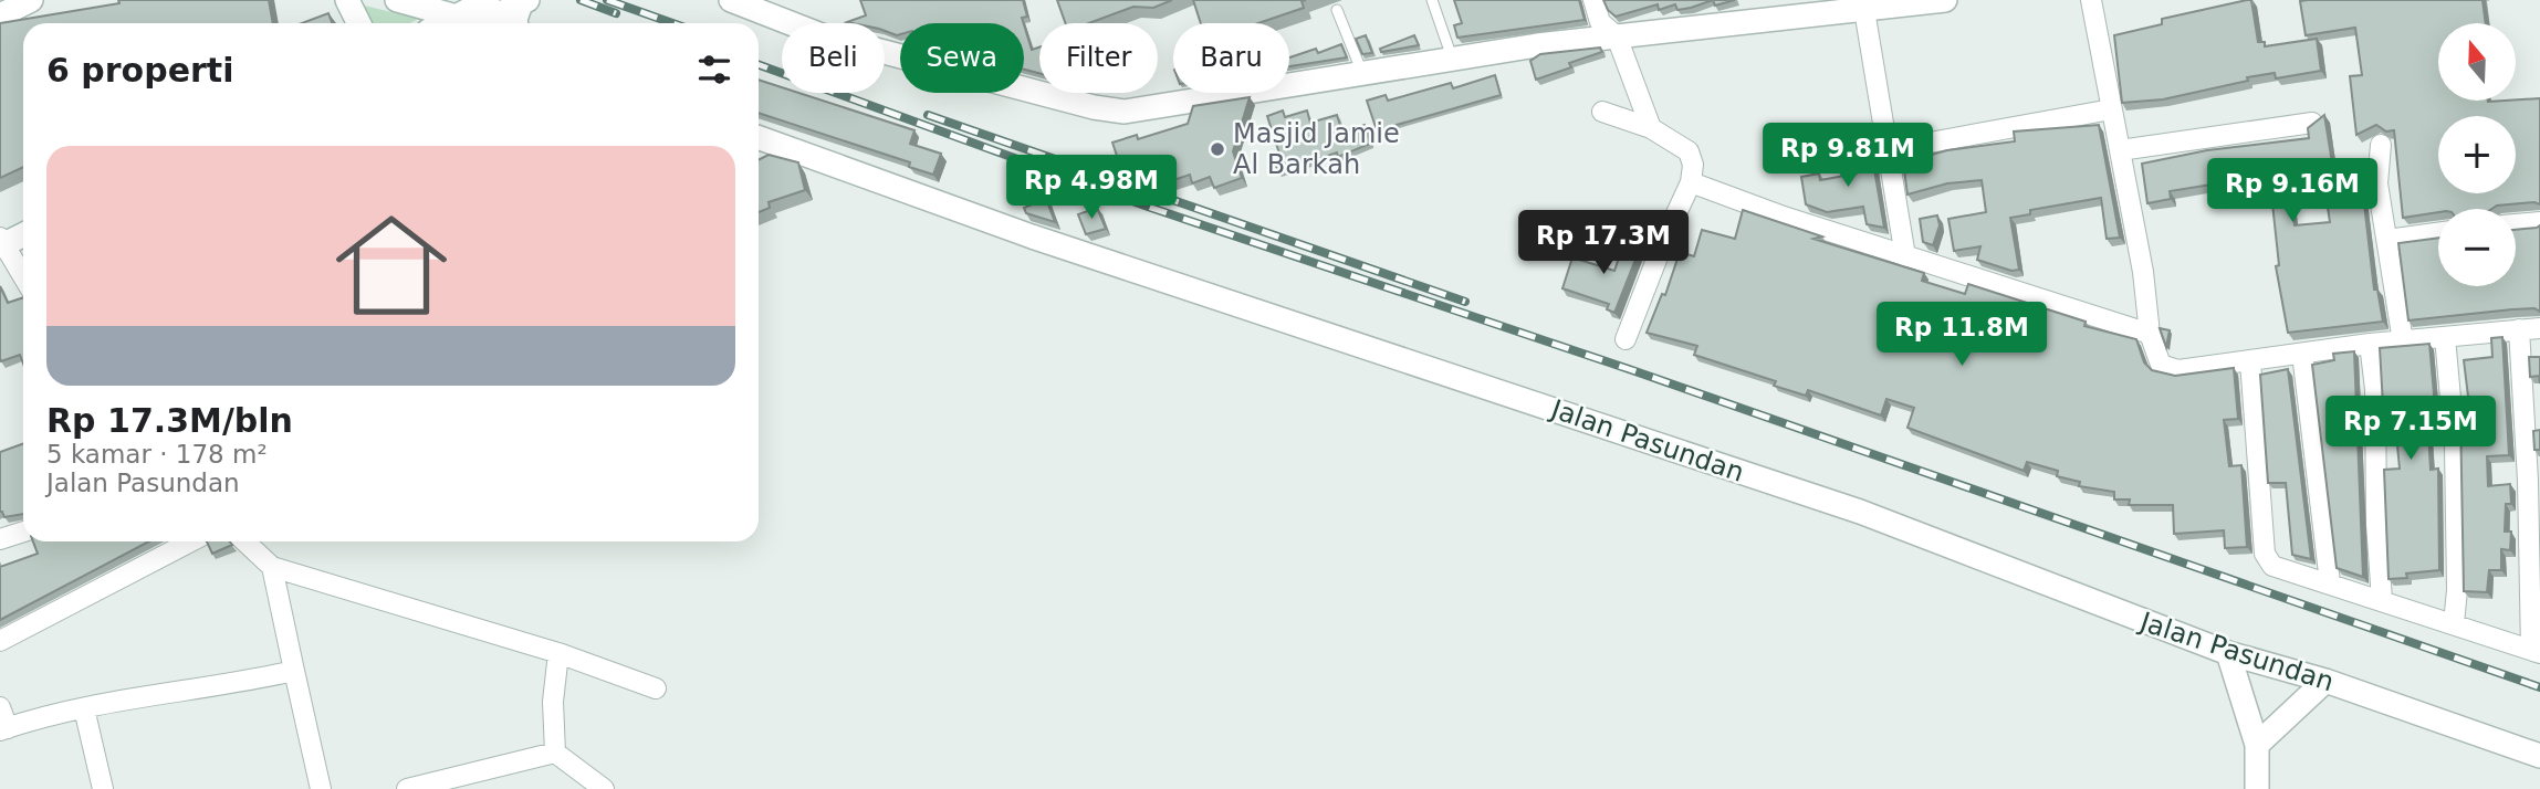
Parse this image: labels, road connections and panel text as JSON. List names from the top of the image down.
{
  "streets": {
    "street": ["Jalan Pasundan"]
  },
  "places": ["Masjid Jamie Al Barkah"],
  "north": "top",
  "page": {
    "map_buttons": ["+", "−"],
    "chip": [
      "Beli",
      "Sewa",
      "Filter",
      "Baru"
    ],
    "heading": "6 properti",
    "list": [
      {
        "name": "Rp 17.3M/bln",
        "note": "5 kamar · 178 m² · Jalan Pasundan"
      }
    ],
    "price": [
      "Rp 9.81M",
      "Rp 4.98M",
      "Rp 9.16M",
      "Rp 17.3M",
      "Rp 11.8M",
      "Rp 7.15M"
    ]
  }
}
